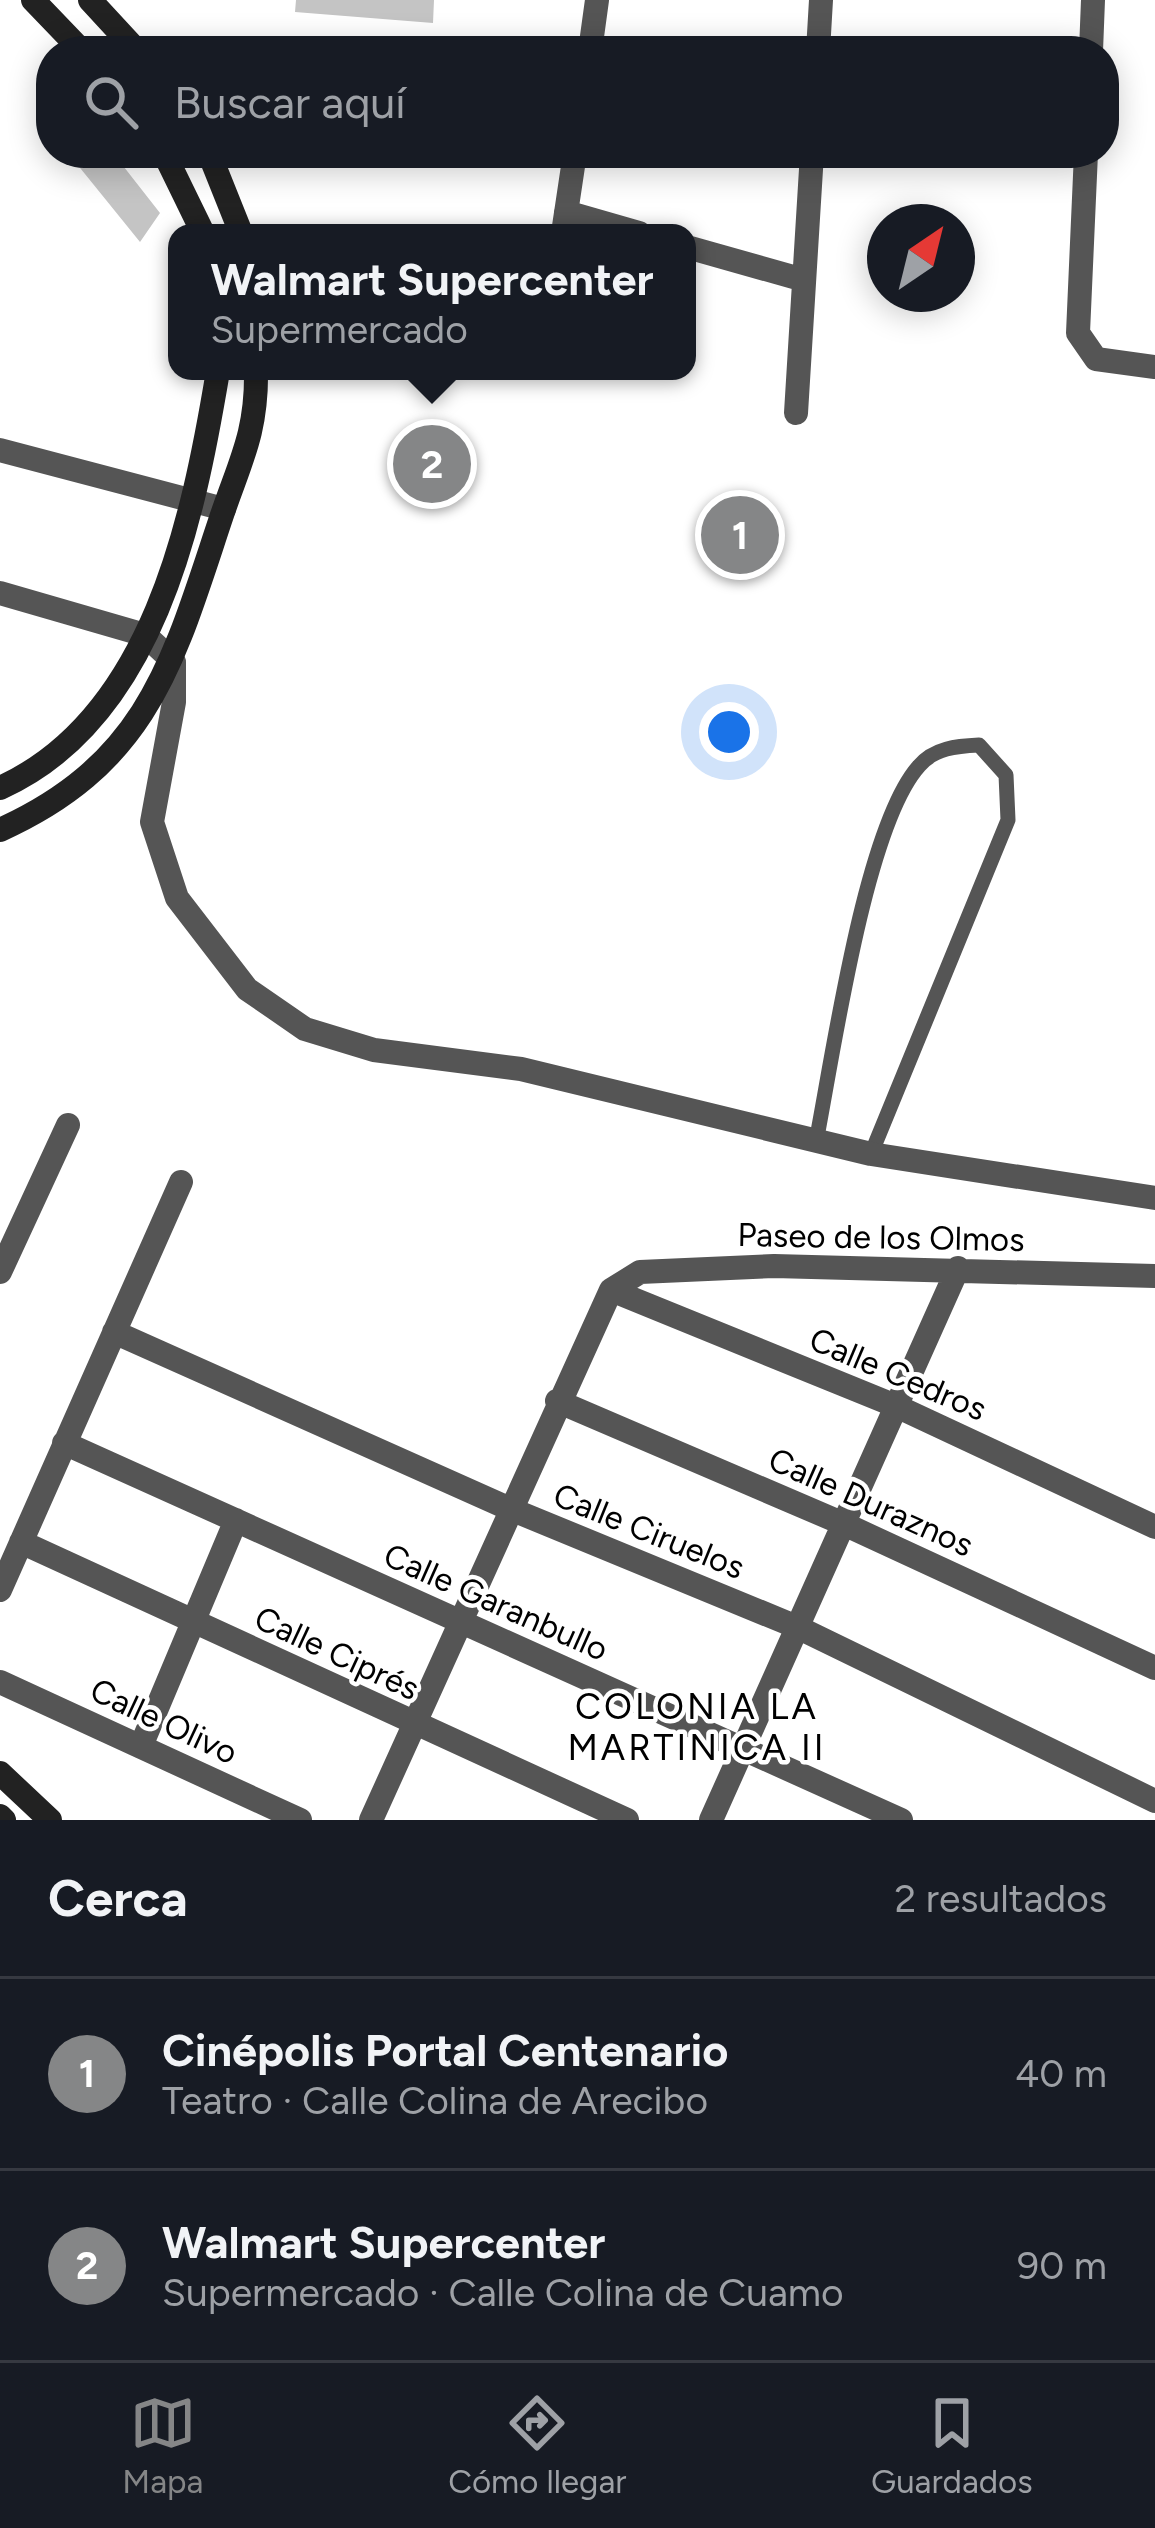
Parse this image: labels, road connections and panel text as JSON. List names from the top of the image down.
{
  "streets": {
    "street": [
      "Paseo de los Olmos",
      "Calle Cedros",
      "Calle Duraznos",
      "Calle Ciruelos",
      "Calle Garanbullo",
      "Calle Ciprés",
      "Calle Olivo"
    ]
  },
  "crossings": [
    ["Paseo de los Olmos", "Calle Cedros"]
  ],
  "districts": ["COLONIA LA MARTINICA II"],
  "north": "top right",
  "page": {
    "search": "Buscar aquí",
    "popup": ["Walmart Supercenter", "Supermercado"],
    "pins": ["2", "1"],
    "heading": ["Cerca", "2 resultados"],
    "list": [
      {
        "mark": "1",
        "name": "Cinépolis Portal Centenario",
        "note": "Teatro · Calle Colina de Arecibo",
        "value": "40 m"
      },
      {
        "mark": "2",
        "name": "Walmart Supercenter",
        "note": "Supermercado · Calle Colina de Cuamo",
        "value": "90 m"
      }
    ],
    "nav": ["Mapa", "Cómo llegar", "Guardados"]
  }
}
